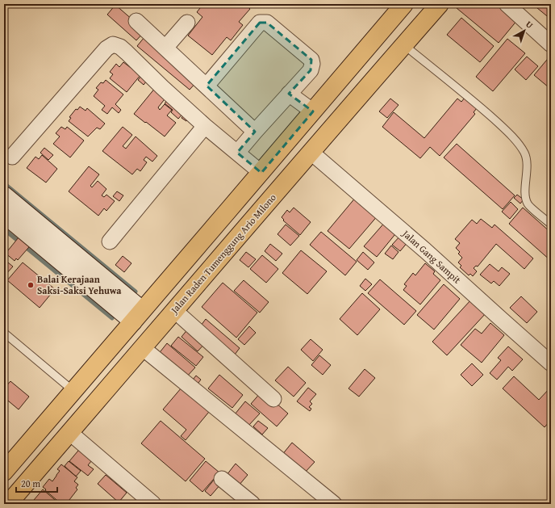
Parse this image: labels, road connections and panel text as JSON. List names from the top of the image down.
{
  "streets": {
    "highway": ["Jalan Raden Tumenggung Ario Milono"],
    "street": ["Jalan Gang Sampit"]
  },
  "crossings": [
    ["Jalan Raden Tumenggung Ario Milono", "Jalan Gang Sampit"]
  ],
  "places": ["Balai Kerajaan Saksi-Saksi Yehuwa"],
  "scale_bar": "20 m",
  "north": "top right"
}
